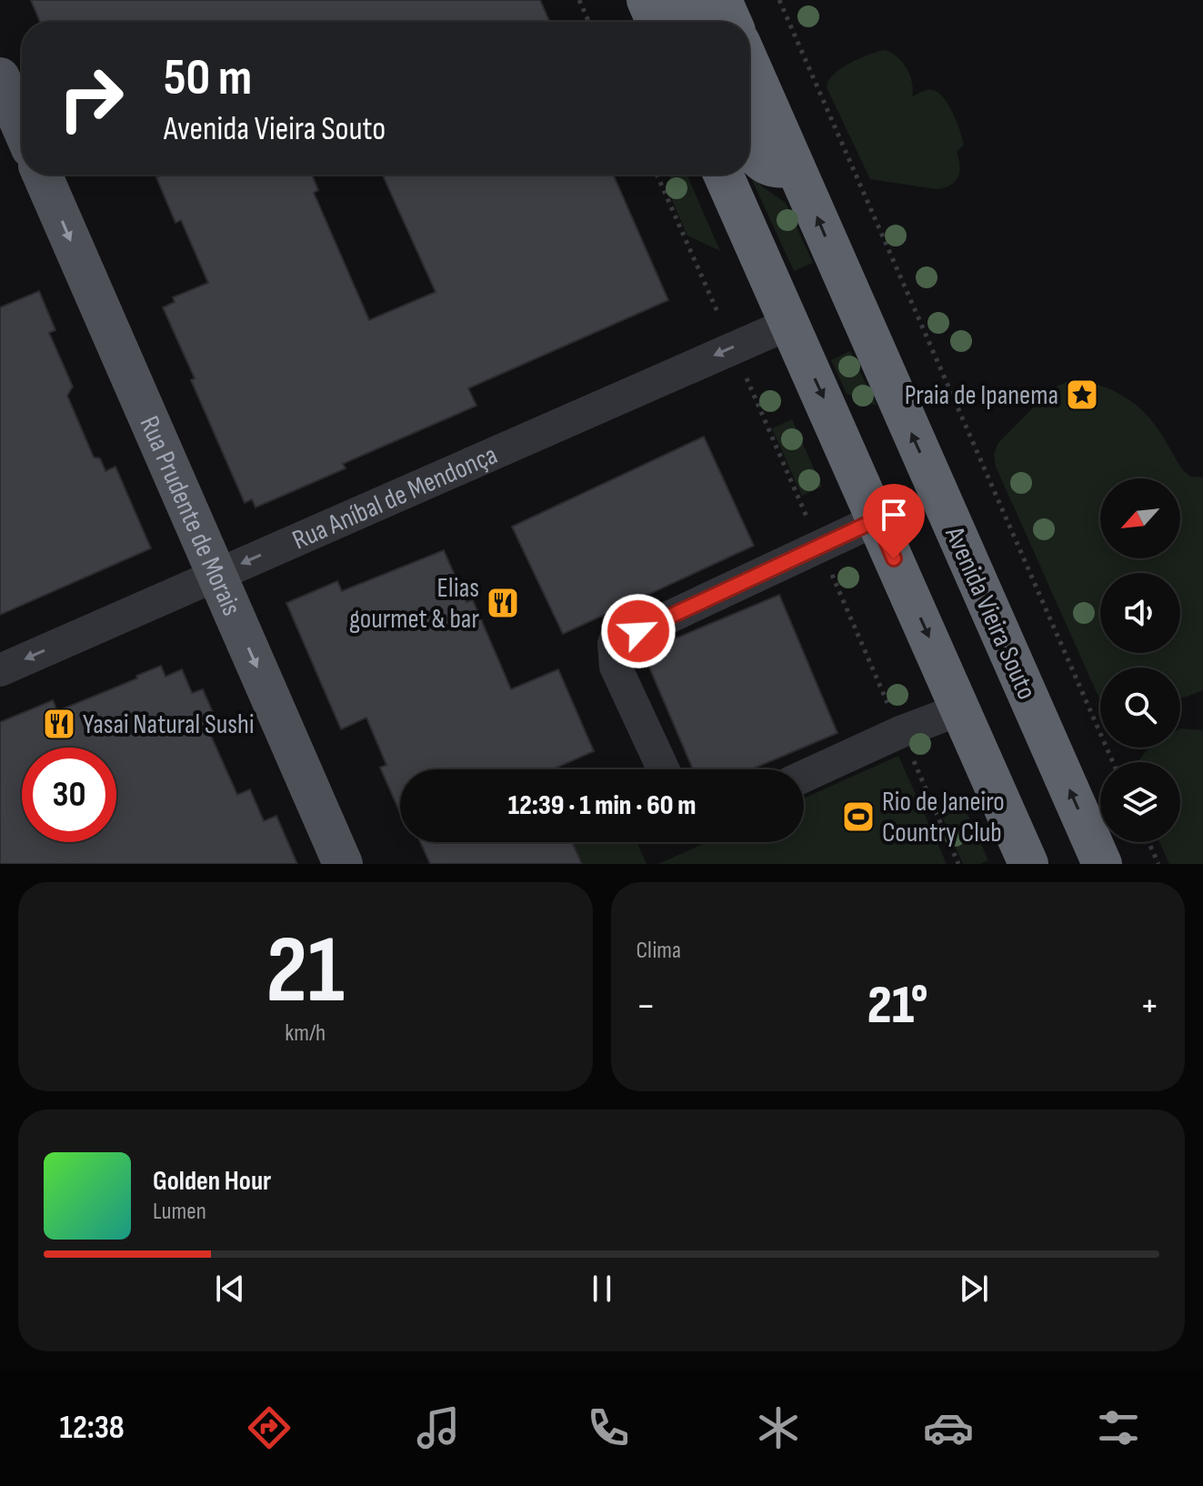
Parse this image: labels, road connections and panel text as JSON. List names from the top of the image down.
{
  "streets": {
    "highway": ["Avenida Vieira Souto"],
    "main road": ["Rua Prudente de Morais"],
    "street": ["Rua Aníbal de Mendonça"]
  },
  "crossings": [
    ["Rua Aníbal de Mendonça", "Rua Prudente de Morais"]
  ],
  "one_way": ["Rua Aníbal de Mendonça", "Rua Prudente de Morais"],
  "places": {
    "place": ["Praia de Ipanema"],
    "restaurant": ["Elias gourmet & bar", "Yasai Natural Sushi"],
    "sports": ["Rio de Janeiro Country Club"]
  },
  "north": "bottom left",
  "page": {
    "turn": ["50 m", "Avenida Vieira Souto"],
    "limit": "30",
    "trip": "12:39 · 1 min · 60 m",
    "tile": [
      ["21", "km/h"],
      "Clima"
    ],
    "heat": ["−", "21°", "+"],
    "song": ["Golden Hour", "Lumen"],
    "tabs": "12:38"
  }
}
